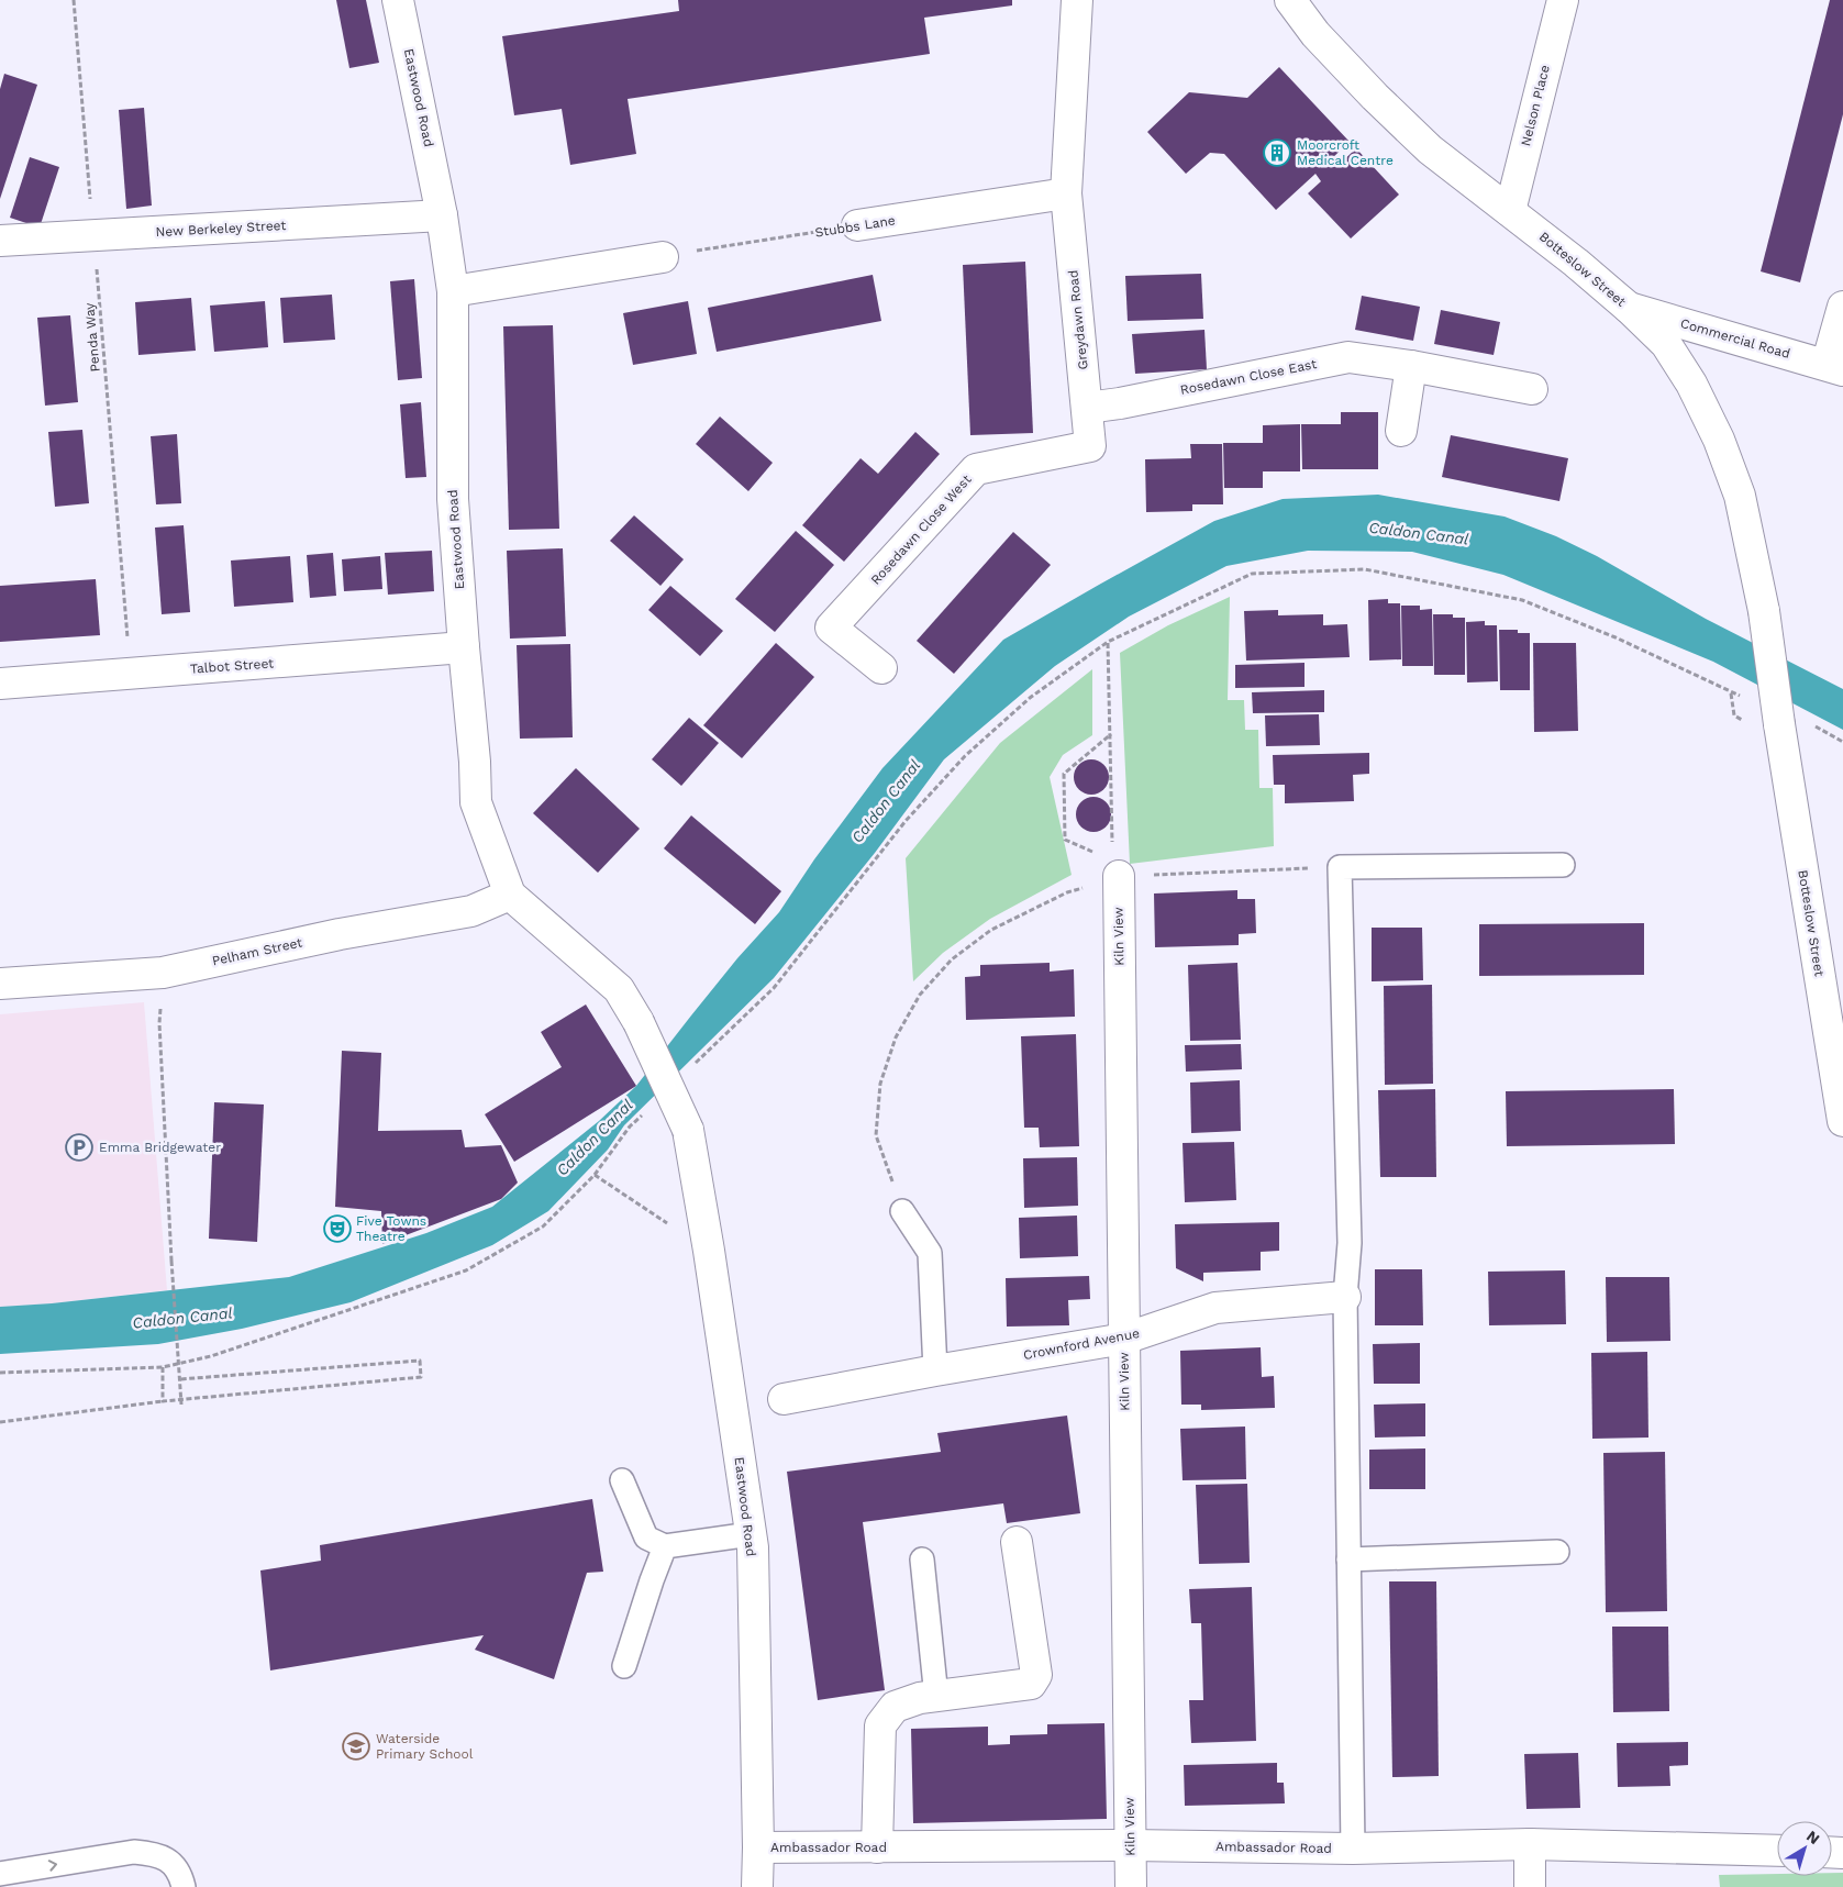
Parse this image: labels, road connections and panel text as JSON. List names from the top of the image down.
{
  "streets": {
    "street": [
      "Eastwood Road",
      "Nelson Place",
      "Stubbs Lane",
      "New Berkeley Street",
      "Botteslow Street",
      "Greydawn Road",
      "Commercial Road",
      "Rosedawn Close East",
      "Rosedawn Close West",
      "Talbot Street",
      "Kiln View",
      "Pelham Street",
      "Crownford Avenue",
      "Ambassador Road"
    ],
    "path": ["Penda Way"]
  },
  "crossings": [
    ["Eastwood Road", "New Berkeley Street"],
    ["Eastwood Road", "Talbot Street"],
    ["Eastwood Road", "Pelham Street"],
    ["Eastwood Road", "Ambassador Road"],
    ["Nelson Place", "Botteslow Street"],
    ["Stubbs Lane", "Greydawn Road"],
    ["New Berkeley Street", "Penda Way"],
    ["Botteslow Street", "Commercial Road"],
    ["Greydawn Road", "Rosedawn Close East"],
    ["Greydawn Road", "Rosedawn Close West"],
    ["Penda Way", "Talbot Street"],
    ["Kiln View", "Crownford Avenue"],
    ["Kiln View", "Ambassador Road"]
  ],
  "water": ["Caldon Canal"],
  "places": {
    "building": ["Moorcroft Medical Centre"],
    "parking": ["Emma Bridgewater"],
    "theatre": ["Five Towns Theatre"],
    "school or university": ["Waterside Primary School"]
  },
  "north": "top right"
}
